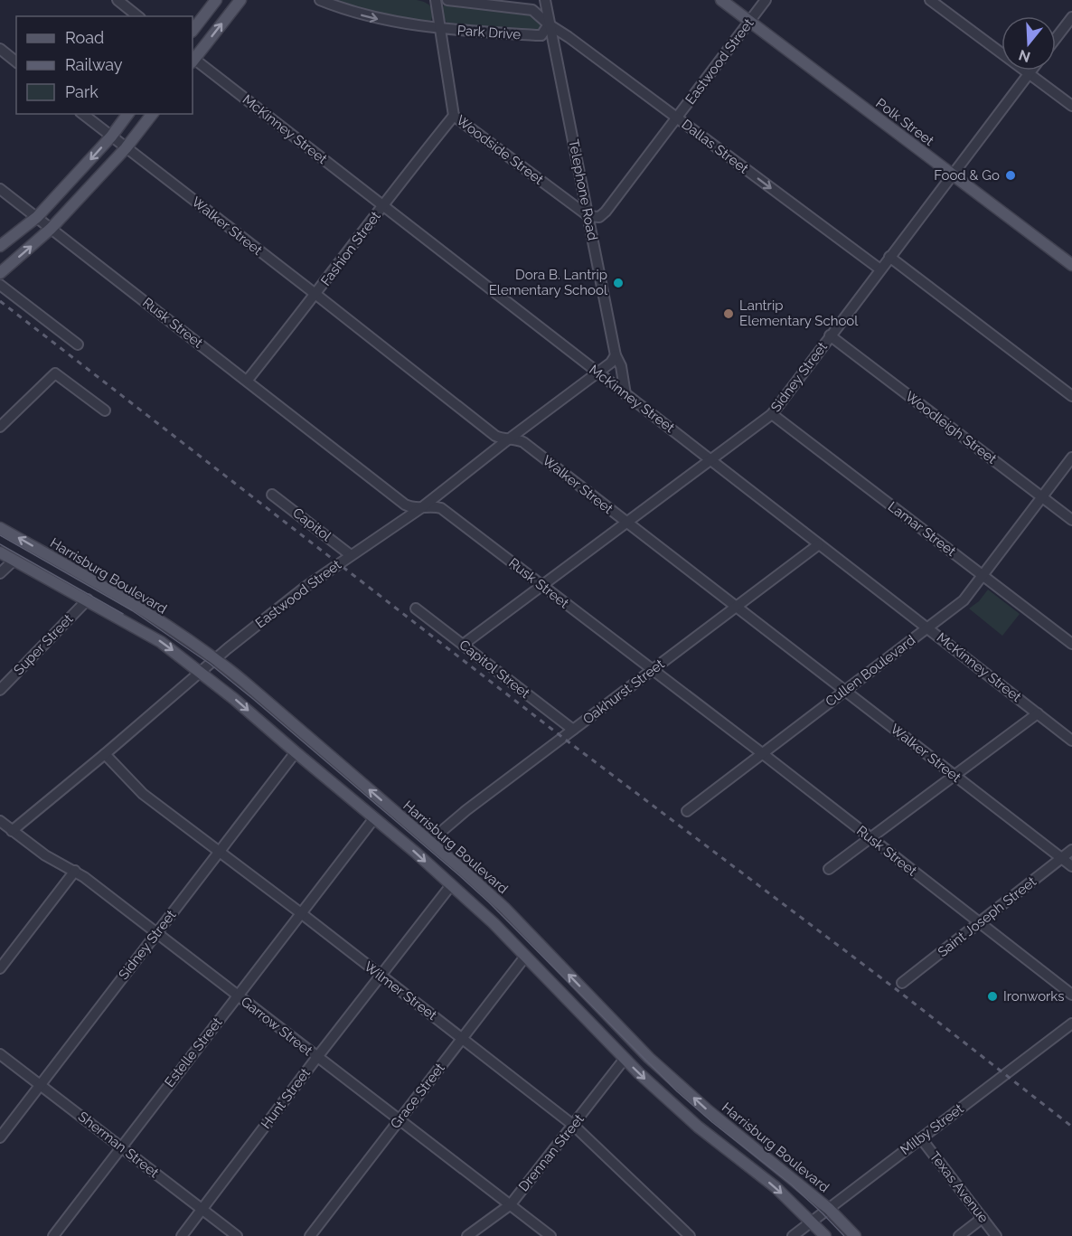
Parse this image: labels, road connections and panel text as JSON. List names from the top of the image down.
{
  "streets": {
    "main road": ["Polk Street", "Harrisburg Boulevard"],
    "street": [
      "Park Drive",
      "Eastwood Street",
      "McKinney Street",
      "Dallas Street",
      "Woodside Street",
      "Telephone Road",
      "Walker Street",
      "Fashion Street",
      "Rusk Street",
      "Sidney Street",
      "Woodleigh Street",
      "Capitol",
      "Lamar Street",
      "Super Street",
      "Capitol Street",
      "Cullen Boulevard",
      "Oakhurst Street",
      "Saint Joseph Street",
      "Wilmer Street",
      "Garrow Street",
      "Estelle Street",
      "Grace Street",
      "Hunt Street",
      "Milby Street",
      "Sherman Street",
      "Drennan Street",
      "Texas Avenue"
    ]
  },
  "crossings": [
    ["Park Drive", "Dallas Street"],
    ["Park Drive", "Woodside Street"],
    ["Park Drive", "Telephone Road"],
    ["Eastwood Street", "Polk Street"],
    ["Eastwood Street", "McKinney Street"],
    ["Eastwood Street", "Dallas Street"],
    ["Eastwood Street", "Woodside Street"],
    ["Eastwood Street", "Telephone Road"],
    ["Eastwood Street", "Walker Street"],
    ["Eastwood Street", "Rusk Street"],
    ["Eastwood Street", "Capitol"],
    ["Eastwood Street", "Harrisburg Boulevard"],
    ["Eastwood Street", "Wilmer Street"],
    ["Eastwood Street", "Garrow Street"],
    ["Polk Street", "Sidney Street"],
    ["McKinney Street", "Telephone Road"],
    ["McKinney Street", "Fashion Street"],
    ["McKinney Street", "Sidney Street"],
    ["McKinney Street", "Cullen Boulevard"],
    ["McKinney Street", "Oakhurst Street"],
    ["Dallas Street", "Telephone Road"],
    ["Dallas Street", "Sidney Street"],
    ["Woodside Street", "Telephone Road"],
    ["Woodside Street", "Fashion Street"],
    ["Walker Street", "Fashion Street"],
    ["Walker Street", "Sidney Street"],
    ["Walker Street", "Cullen Boulevard"],
    ["Walker Street", "Oakhurst Street"],
    ["Walker Street", "Saint Joseph Street"],
    ["Fashion Street", "Rusk Street"],
    ["Rusk Street", "Sidney Street"],
    ["Rusk Street", "Cullen Boulevard"],
    ["Rusk Street", "Oakhurst Street"],
    ["Rusk Street", "Saint Joseph Street"],
    ["Sidney Street", "Woodleigh Street"],
    ["Sidney Street", "Lamar Street"],
    ["Sidney Street", "Capitol Street"],
    ["Sidney Street", "Wilmer Street"],
    ["Sidney Street", "Garrow Street"],
    ["Sidney Street", "Sherman Street"],
    ["Woodleigh Street", "Cullen Boulevard"],
    ["Lamar Street", "Cullen Boulevard"],
    ["Harrisburg Boulevard", "Oakhurst Street"],
    ["Harrisburg Boulevard", "Milby Street"],
    ["Capitol Street", "Oakhurst Street"],
    ["Wilmer Street", "Estelle Street"],
    ["Wilmer Street", "Grace Street"],
    ["Wilmer Street", "Hunt Street"],
    ["Wilmer Street", "Drennan Street"],
    ["Garrow Street", "Estelle Street"],
    ["Garrow Street", "Grace Street"],
    ["Garrow Street", "Hunt Street"],
    ["Garrow Street", "Drennan Street"],
    ["Estelle Street", "Sherman Street"],
    ["Hunt Street", "Sherman Street"],
    ["Milby Street", "Texas Avenue"]
  ],
  "one_way": ["Park Drive", "Dallas Street"],
  "places": [
    "Food & Go",
    "Dora B. Lantrip Elementary School",
    "Lantrip Elementary School",
    "Ironworks"
  ],
  "legend": ["Road", "Railway", "Park"],
  "north": "bottom"
}
